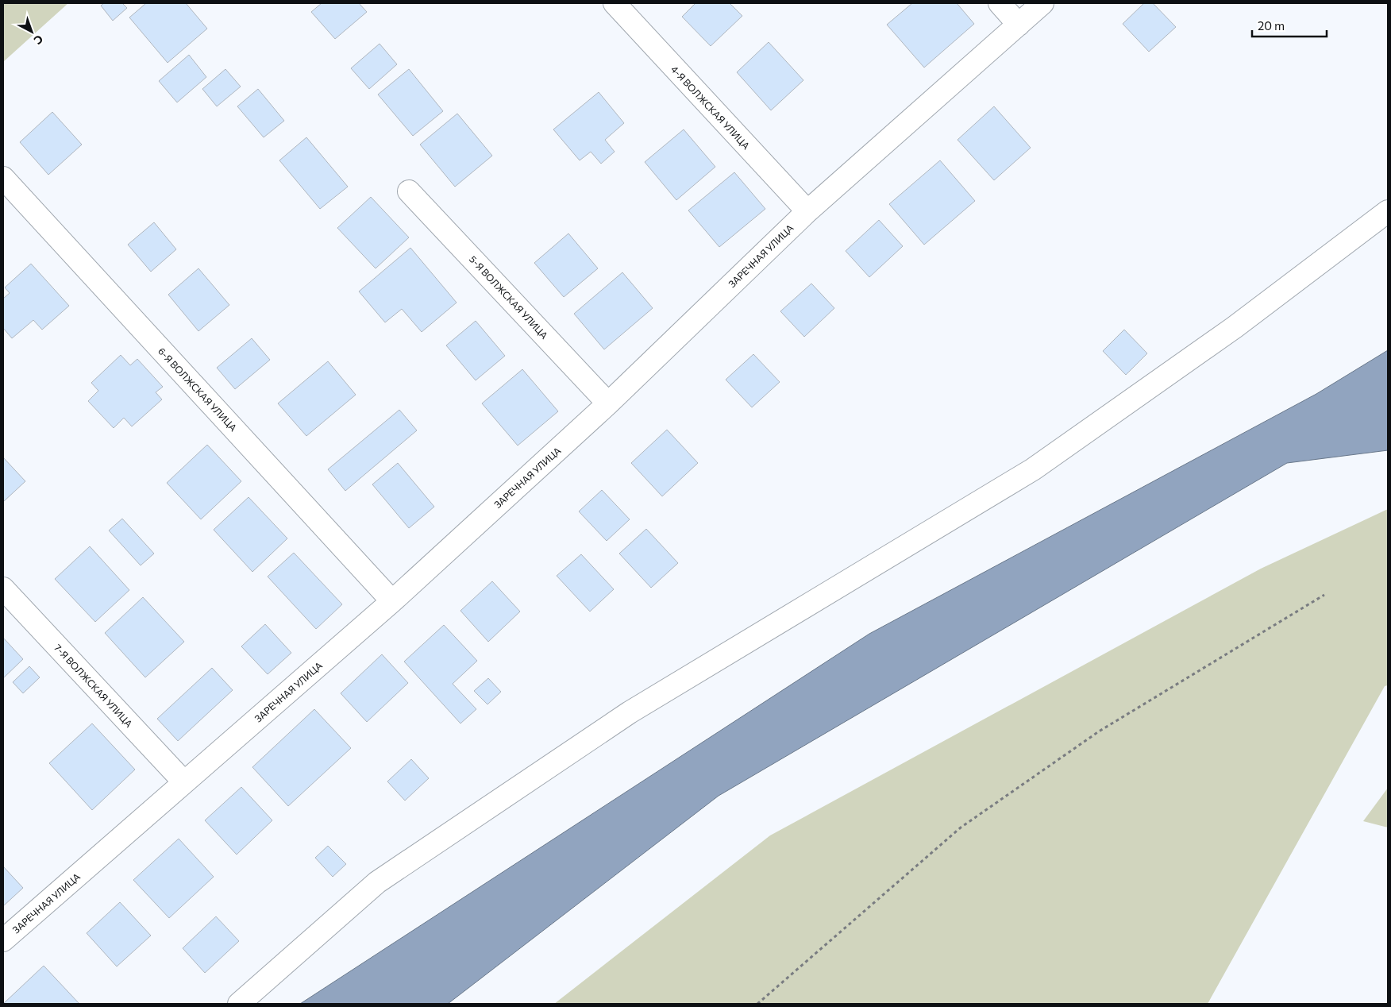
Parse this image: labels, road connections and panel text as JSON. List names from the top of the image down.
{
  "streets": {
    "street": [
      "4-Я ВОЛЖСКАЯ УЛИЦА",
      "ЗАРЕЧНАЯ УЛИЦА",
      "5-Я ВОЛЖСКАЯ УЛИЦА",
      "6-Я ВОЛЖСКАЯ УЛИЦА",
      "7-Я ВОЛЖСКАЯ УЛИЦА"
    ]
  },
  "crossings": [
    ["4-Я ВОЛЖСКАЯ УЛИЦА", "ЗАРЕЧНАЯ УЛИЦА"],
    ["ЗАРЕЧНАЯ УЛИЦА", "5-Я ВОЛЖСКАЯ УЛИЦА"],
    ["ЗАРЕЧНАЯ УЛИЦА", "6-Я ВОЛЖСКАЯ УЛИЦА"],
    ["ЗАРЕЧНАЯ УЛИЦА", "7-Я ВОЛЖСКАЯ УЛИЦА"]
  ],
  "scale_bar": "20 m",
  "north": "bottom right"
}
